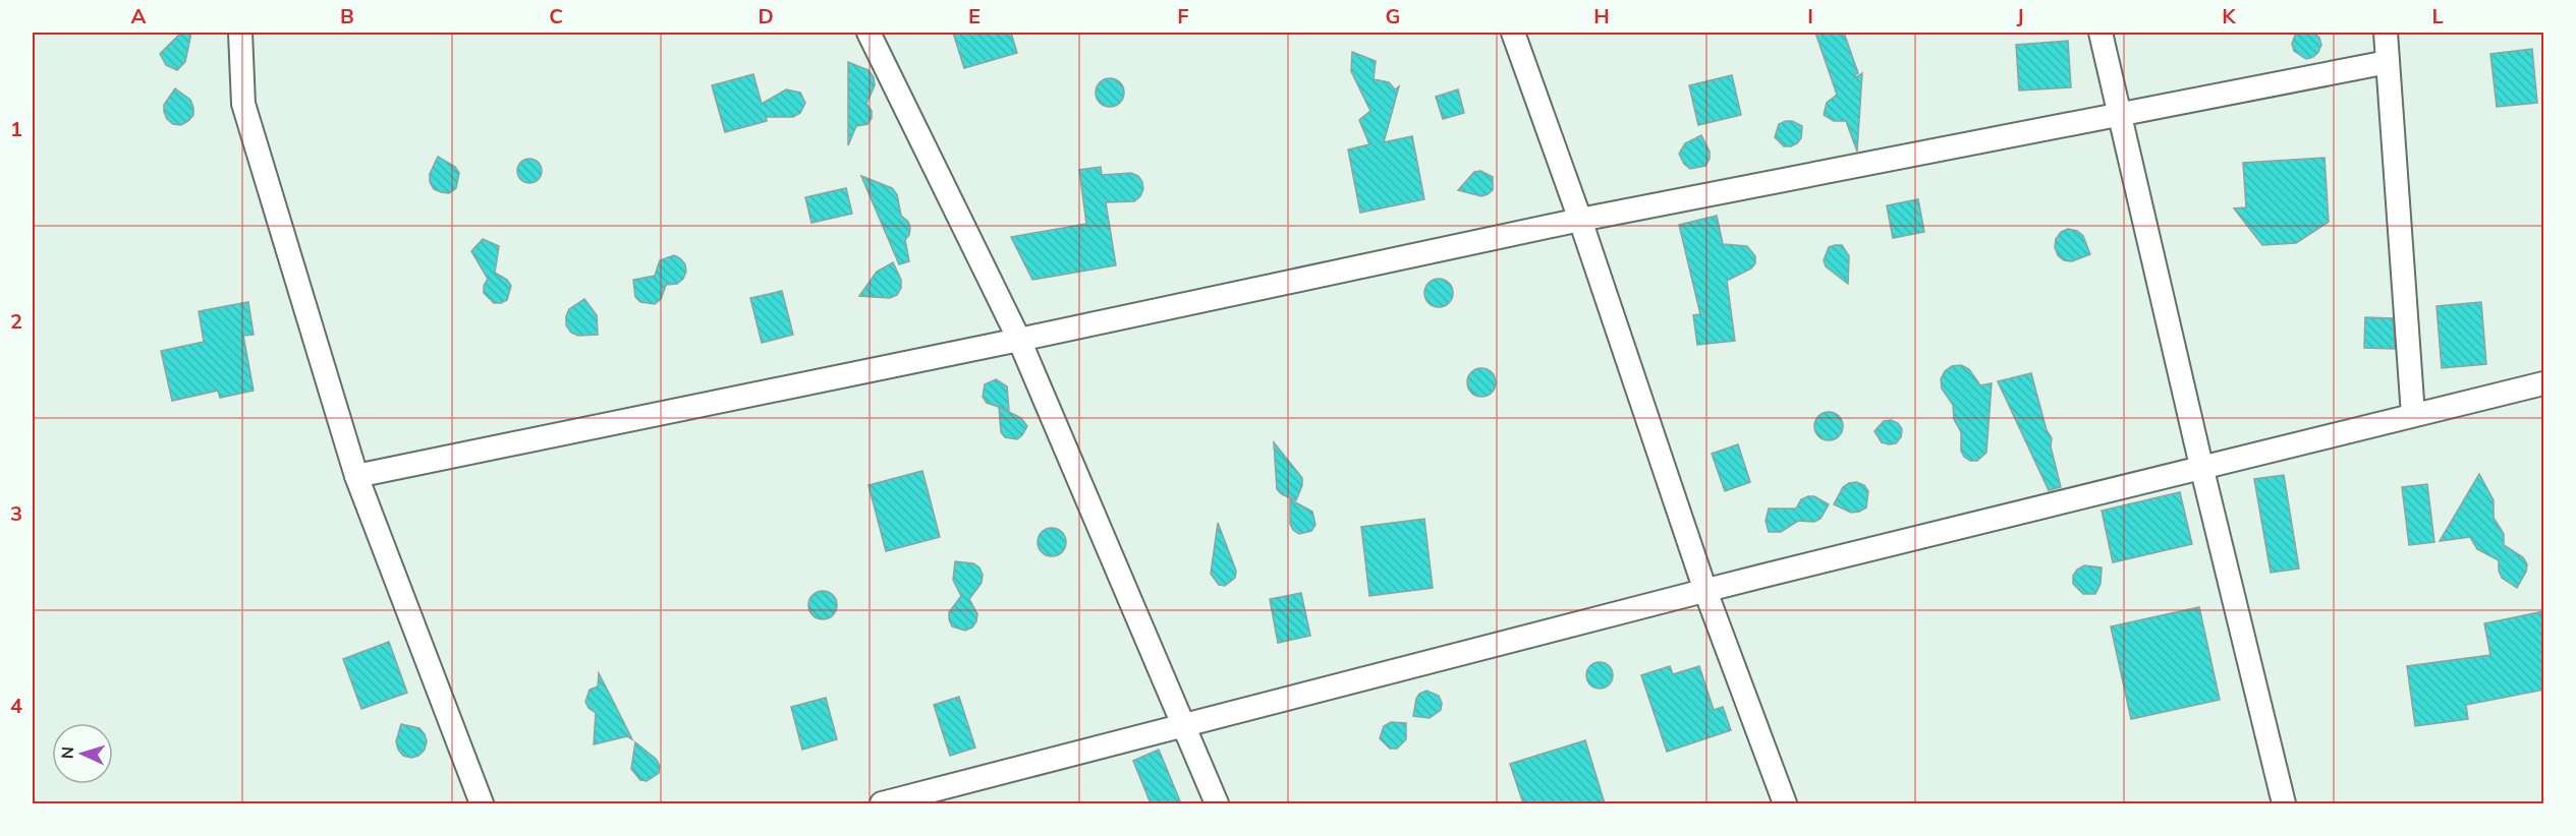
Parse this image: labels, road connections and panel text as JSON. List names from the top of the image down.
{
  "north": "left",
  "grid": {
    "columns": [
      "A",
      "B",
      "C",
      "D",
      "E",
      "F",
      "G",
      "H",
      "I",
      "J",
      "K",
      "L"
    ],
    "rows": [
      "1",
      "2",
      "3",
      "4"
    ]
  }
}
